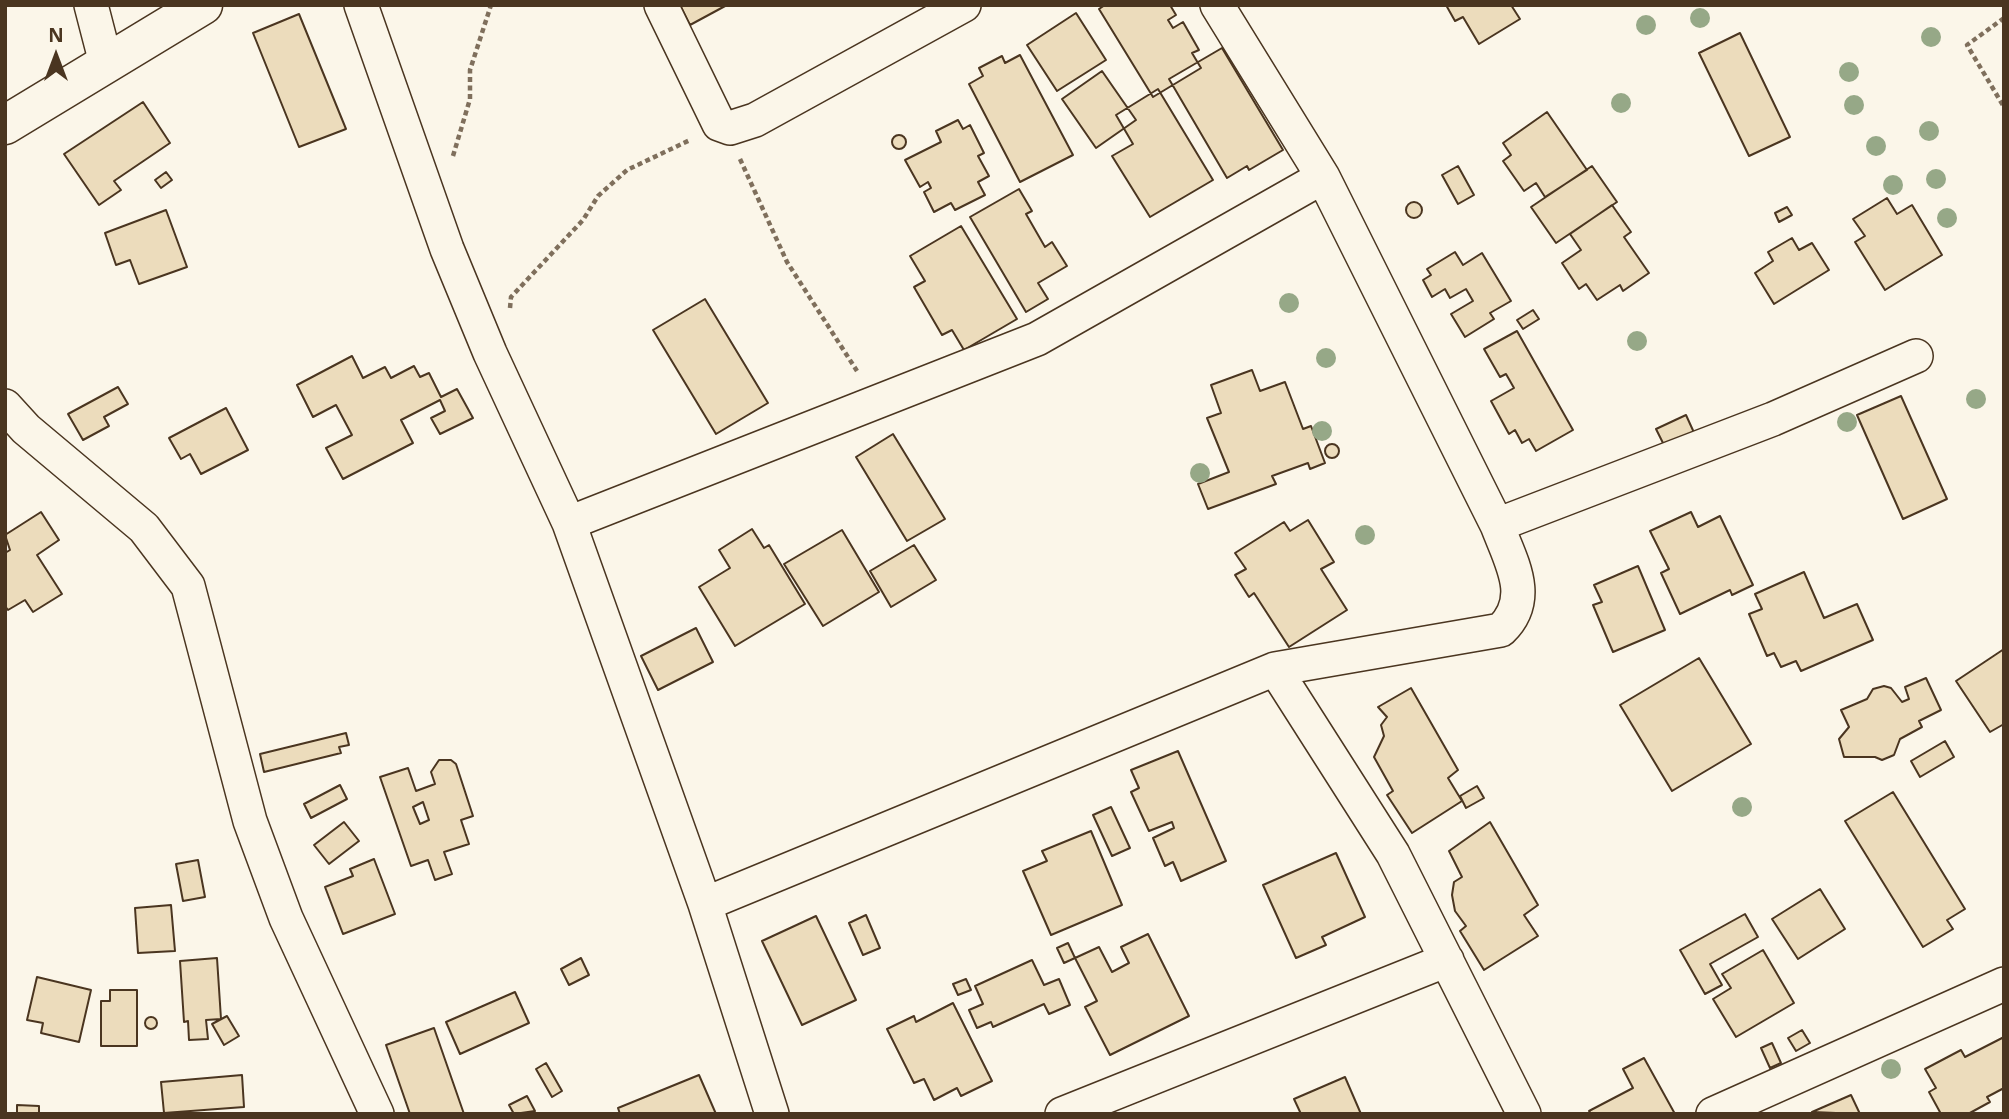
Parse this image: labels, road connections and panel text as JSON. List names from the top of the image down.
{
  "north": "top"
}
